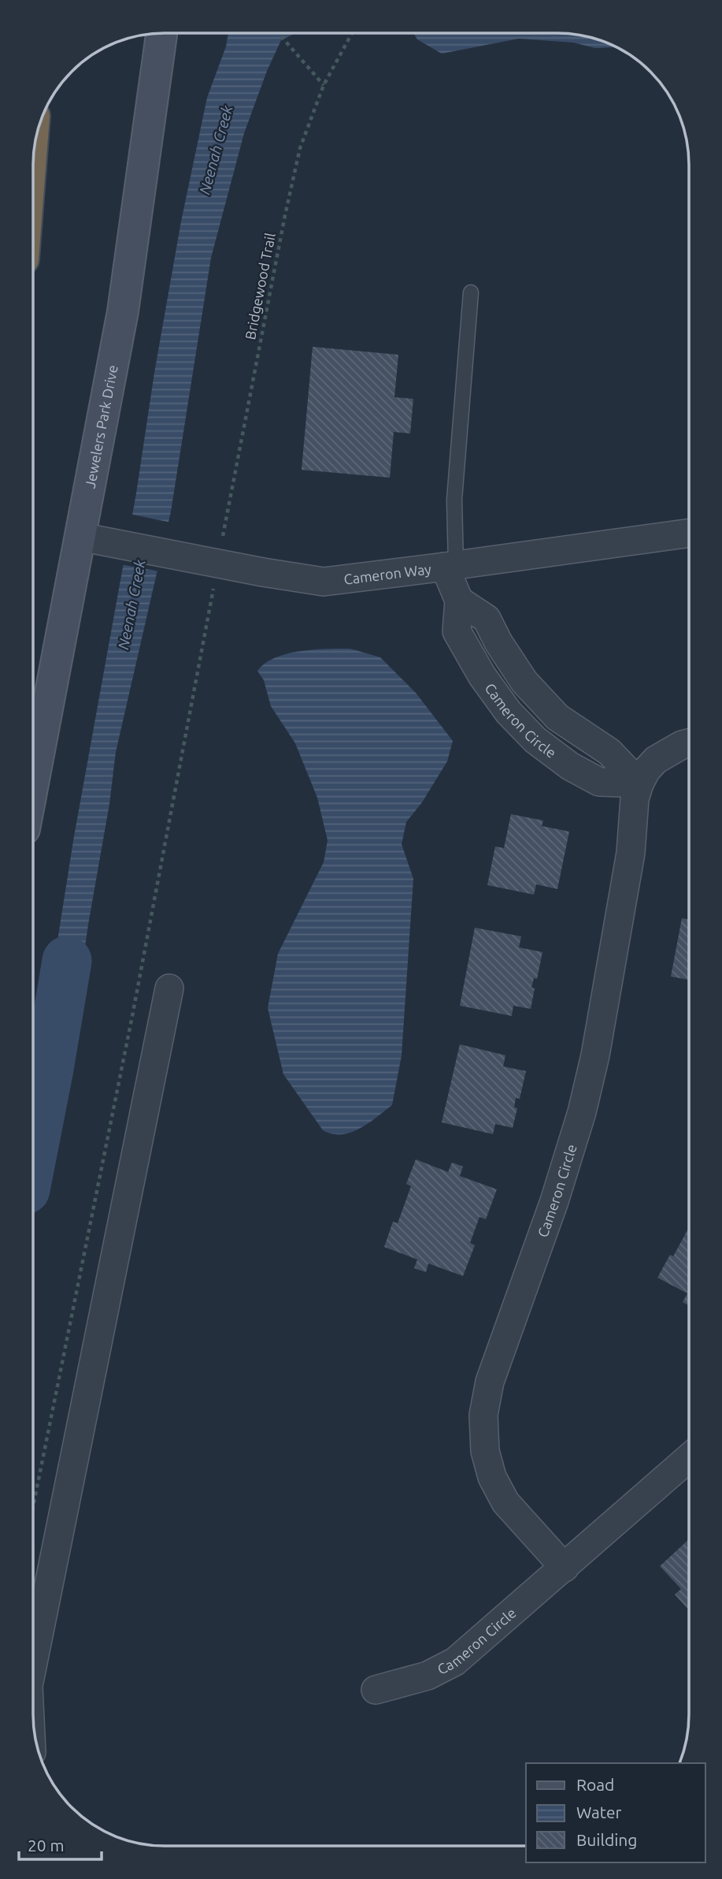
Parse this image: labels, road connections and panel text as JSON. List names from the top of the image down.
{
  "streets": {
    "street": ["Jewelers Park Drive", "Cameron Way", "Cameron Circle"],
    "path": ["Bridgewood Trail"]
  },
  "crossings": [
    ["Bridgewood Trail", "Cameron Way"],
    ["Jewelers Park Drive", "Cameron Way"],
    ["Cameron Way", "Cameron Circle"]
  ],
  "water": ["Neenah Creek"],
  "legend": ["Road", "Water", "Building"],
  "scale_bar": "20 m"
}
